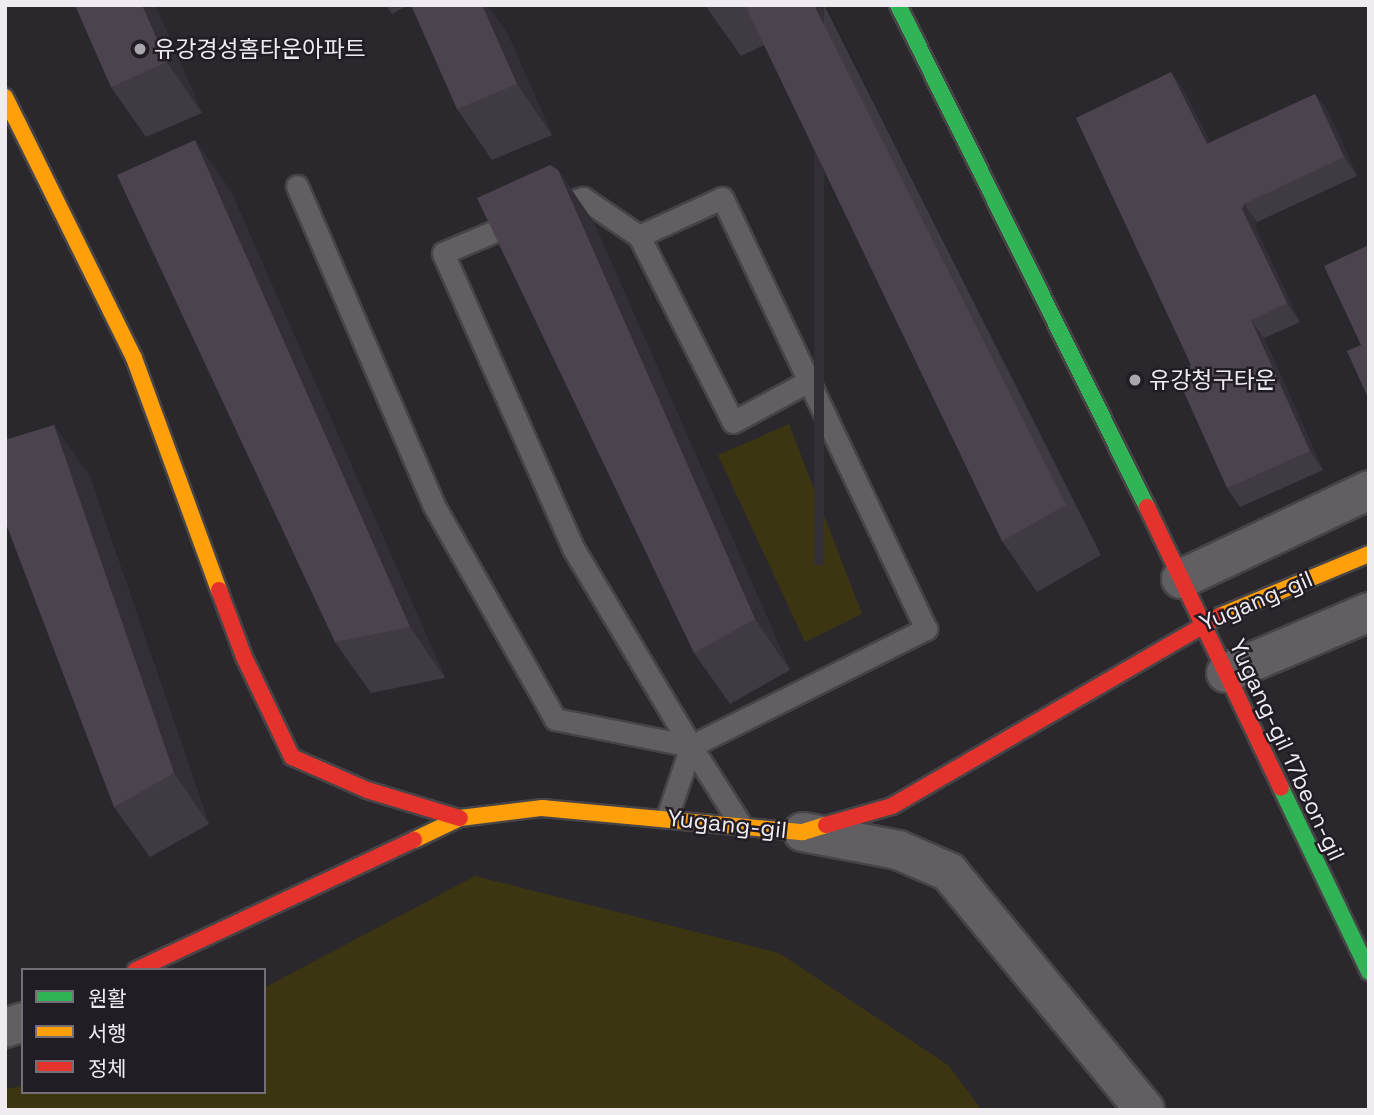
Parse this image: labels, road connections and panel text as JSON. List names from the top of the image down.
{
  "streets": {
    "street": ["Yugang-gil", "Yugang-gil 17beon-gil"]
  },
  "crossings": [
    ["Yugang-gil", "Yugang-gil 17beon-gil"]
  ],
  "places": ["유강경성홈타운아파트", "유강청구타운"],
  "legend": ["원활", "서행", "정체"]
}
